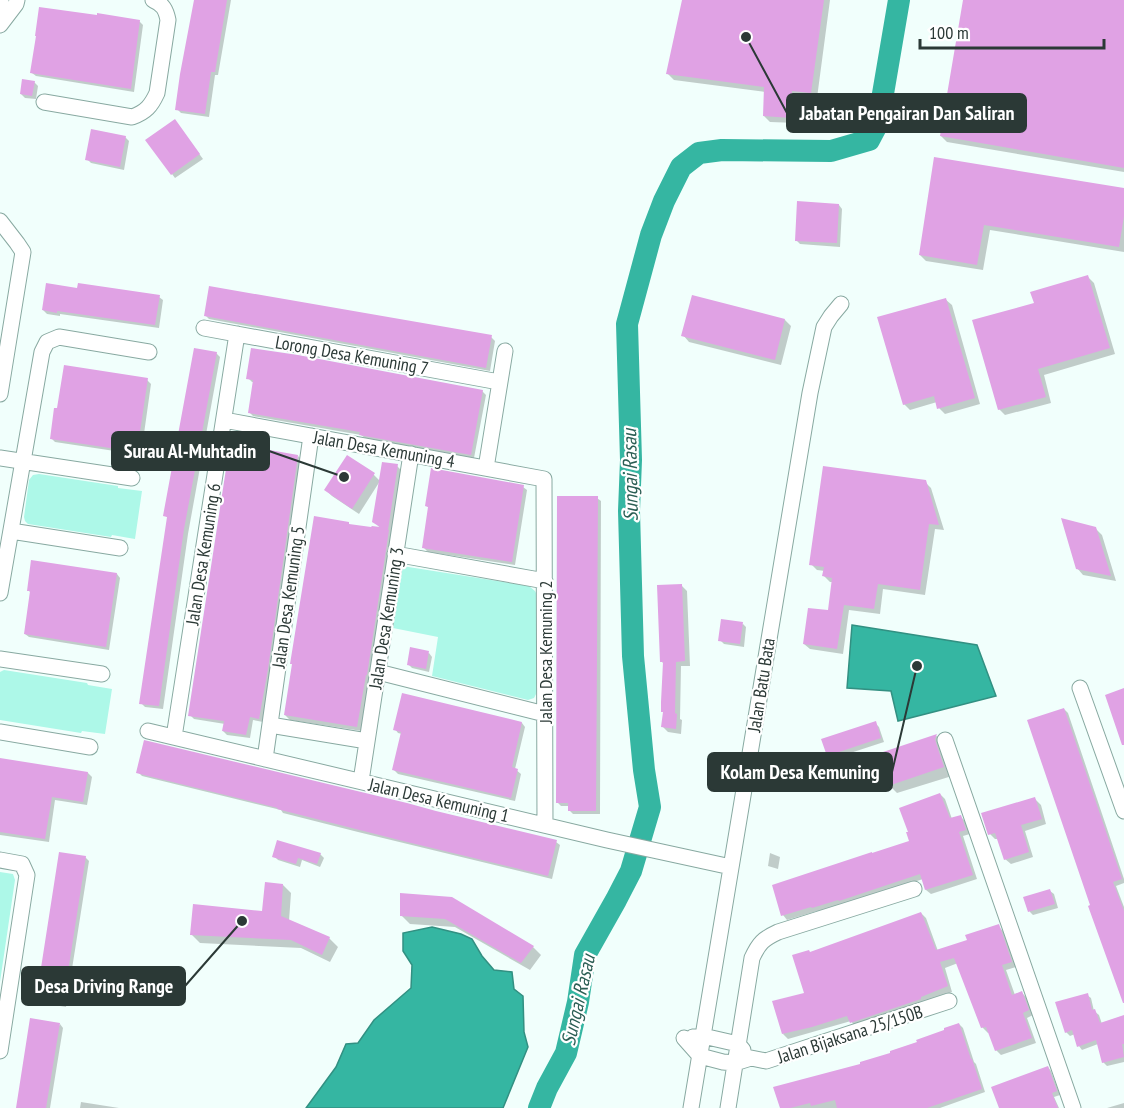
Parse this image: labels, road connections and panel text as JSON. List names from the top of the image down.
{
  "streets": {
    "street": [
      "Lorong Desa Kemuning 7",
      "Jalan Desa Kemuning 4",
      "Jalan Desa Kemuning 6",
      "Jalan Desa Kemuning 5",
      "Jalan Desa Kemuning 3",
      "Jalan Desa Kemuning 2",
      "Jalan Batu Bata",
      "Jalan Desa Kemuning 1",
      "Jalan Bijaksana 25/150B"
    ]
  },
  "crossings": [
    ["Lorong Desa Kemuning 7", "Jalan Desa Kemuning 6"],
    ["Jalan Desa Kemuning 4", "Jalan Desa Kemuning 6"],
    ["Jalan Desa Kemuning 4", "Jalan Desa Kemuning 5"],
    ["Jalan Desa Kemuning 4", "Jalan Desa Kemuning 3"],
    ["Jalan Desa Kemuning 4", "Jalan Desa Kemuning 2"],
    ["Jalan Desa Kemuning 6", "Jalan Desa Kemuning 1"],
    ["Jalan Desa Kemuning 5", "Jalan Desa Kemuning 1"],
    ["Jalan Desa Kemuning 3", "Jalan Desa Kemuning 1"],
    ["Jalan Desa Kemuning 2", "Jalan Desa Kemuning 1"],
    ["Jalan Batu Bata", "Jalan Desa Kemuning 1"]
  ],
  "water": ["Sungai Rasau"],
  "places": [
    "Jabatan Pengairan Dan Saliran",
    "Surau Al-Muhtadin",
    "Kolam Desa Kemuning",
    "Desa Driving Range"
  ],
  "scale_bar": "100 m"
}
